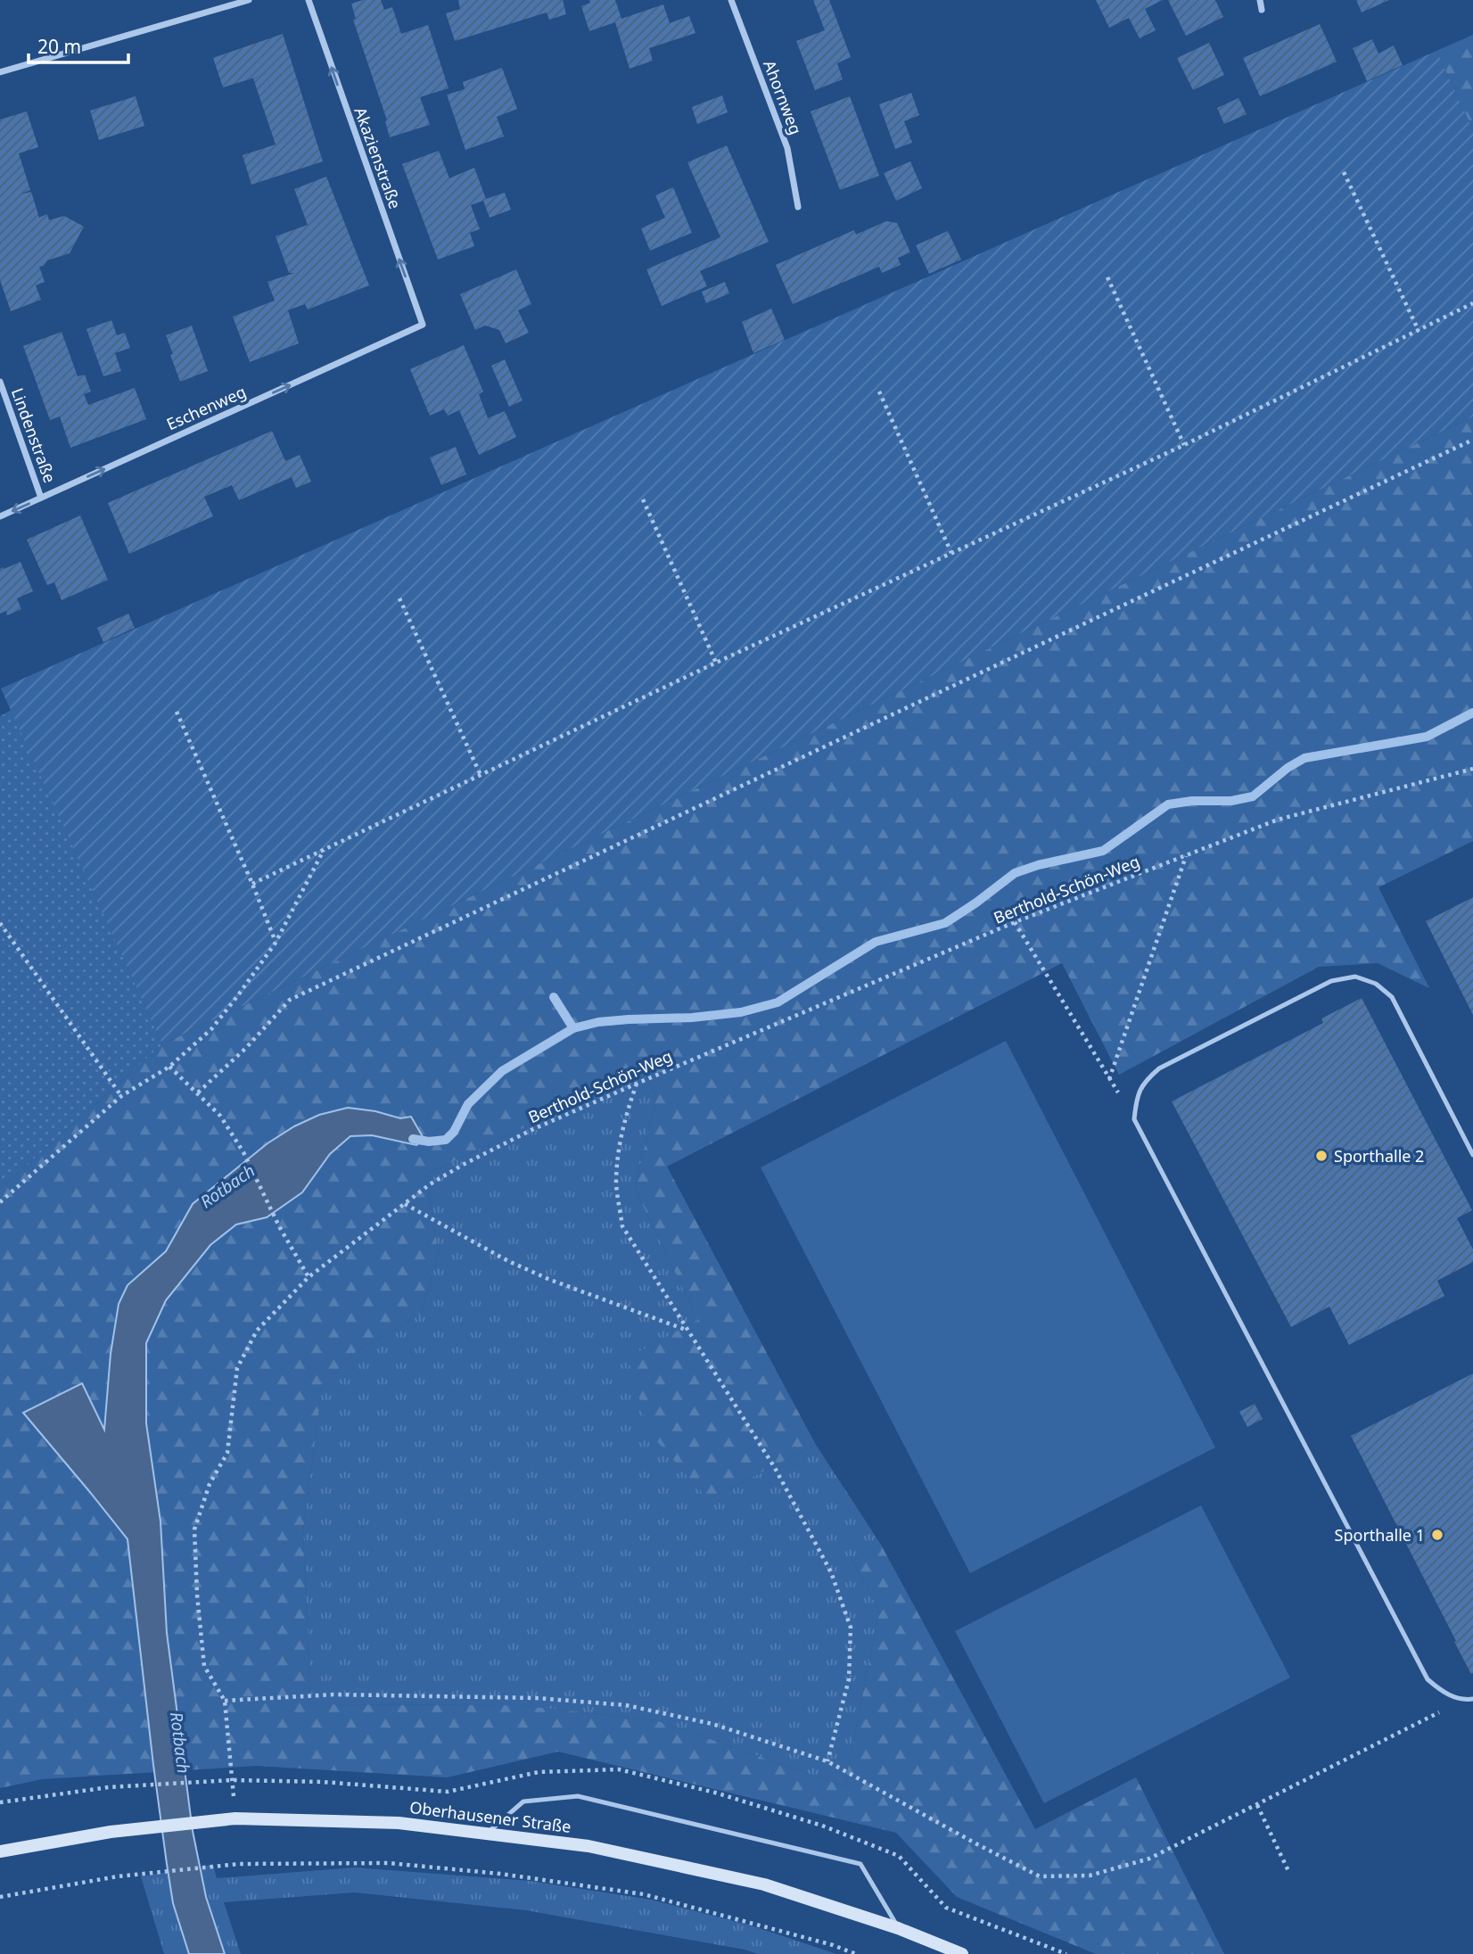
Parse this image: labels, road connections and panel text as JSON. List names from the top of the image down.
{
  "streets": {
    "main road": ["Oberhausener Straße"],
    "street": [
      "Ahornweg",
      "Akazienstraße",
      "Eschenweg",
      "Lindenstraße"
    ],
    "path": ["Berthold-Schön-Weg"]
  },
  "crossings": [
    ["Akazienstraße", "Eschenweg"],
    ["Eschenweg", "Lindenstraße"],
    ["Berthold-Schön-Weg", "Oberhausener Straße"]
  ],
  "one_way": ["Akazienstraße", "Eschenweg"],
  "water": ["Rotbach"],
  "places": ["Sporthalle 2", "Sporthalle 1"],
  "scale_bar": "20 m"
}
